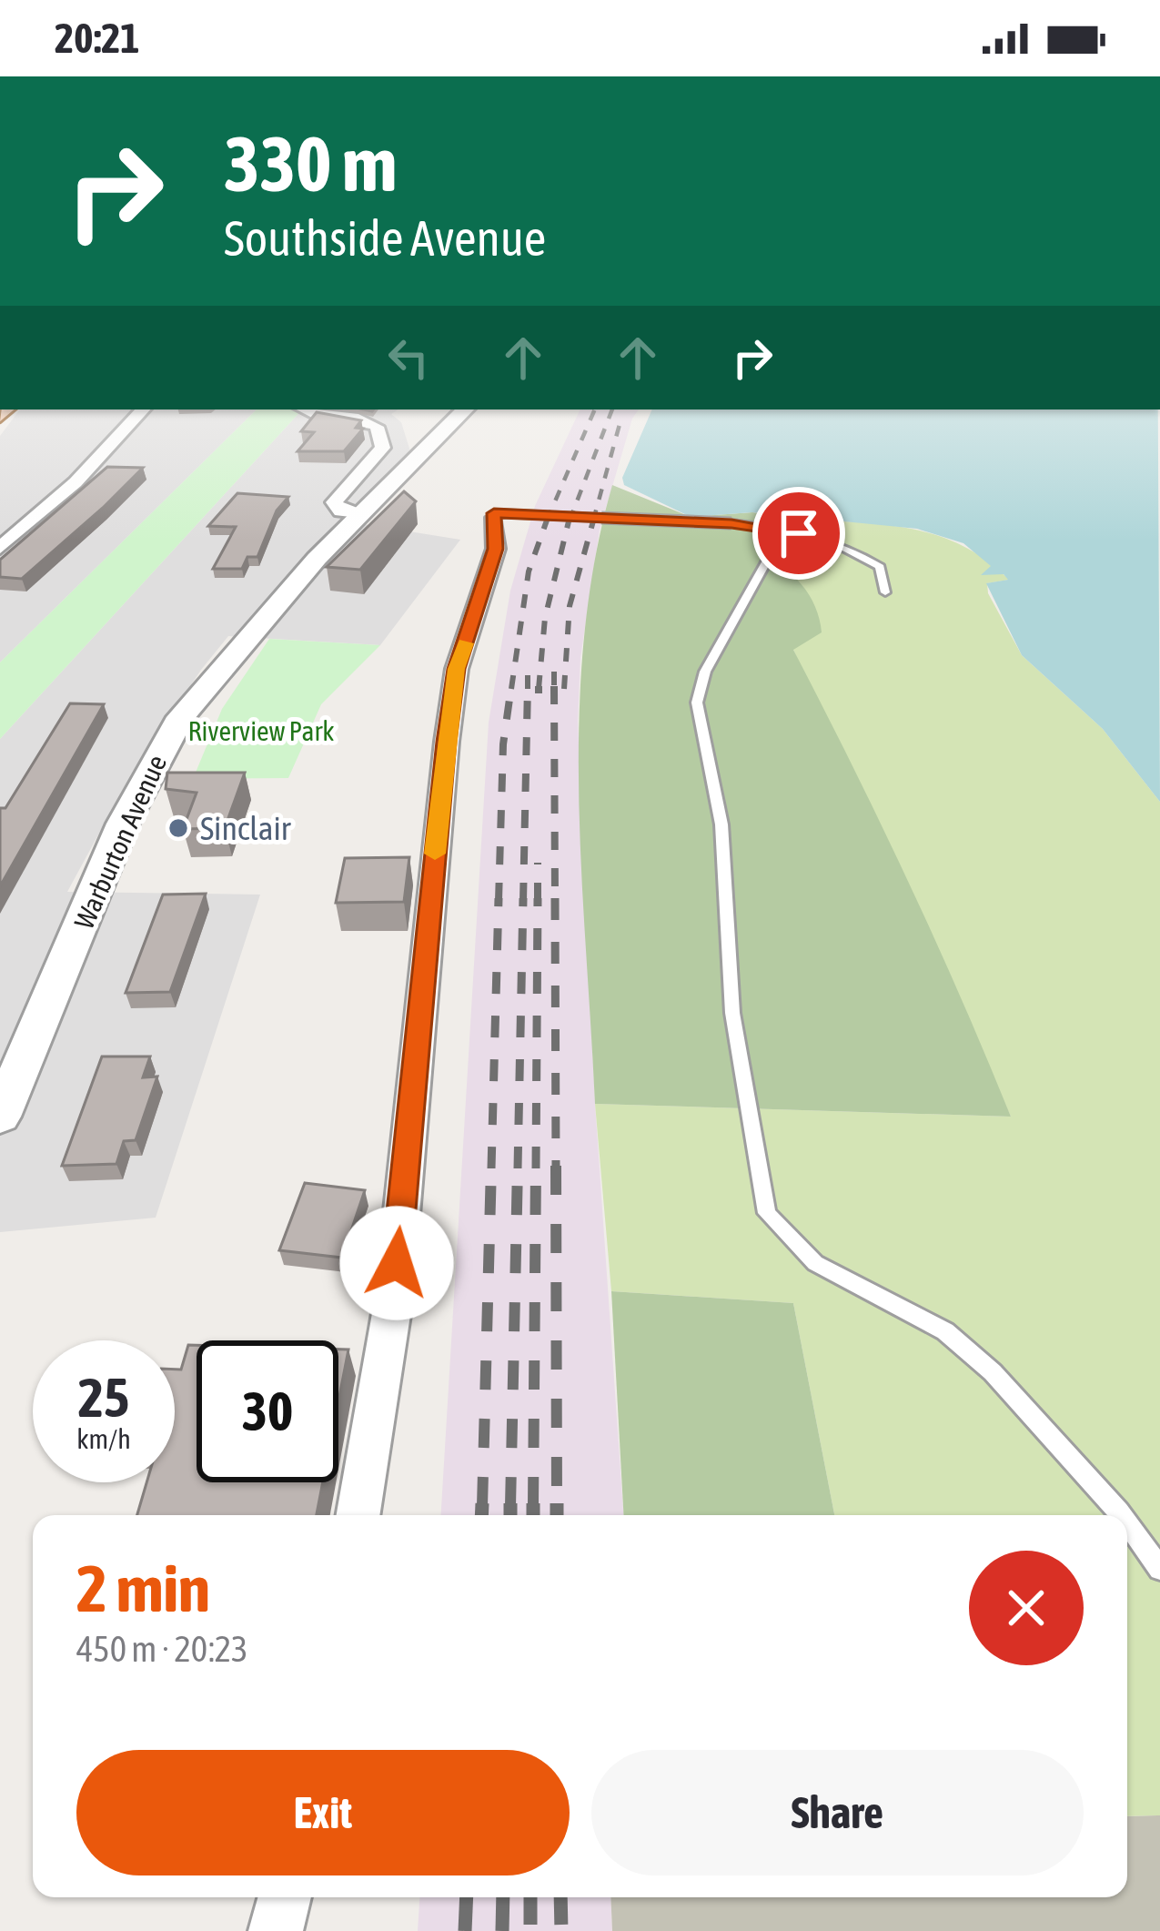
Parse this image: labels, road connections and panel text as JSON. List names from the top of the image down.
{
  "streets": {
    "street": ["Warburton Avenue"]
  },
  "parks": ["Riverview Park"],
  "places": ["Sinclair"],
  "page": {
    "status": "20:21",
    "turn": ["330 m", "Southside Avenue"],
    "speed": "25 km/h",
    "limit": "30",
    "heading": ["2 min", "450 m · 20:23"],
    "buttons": ["Exit", "Share"]
  }
}
